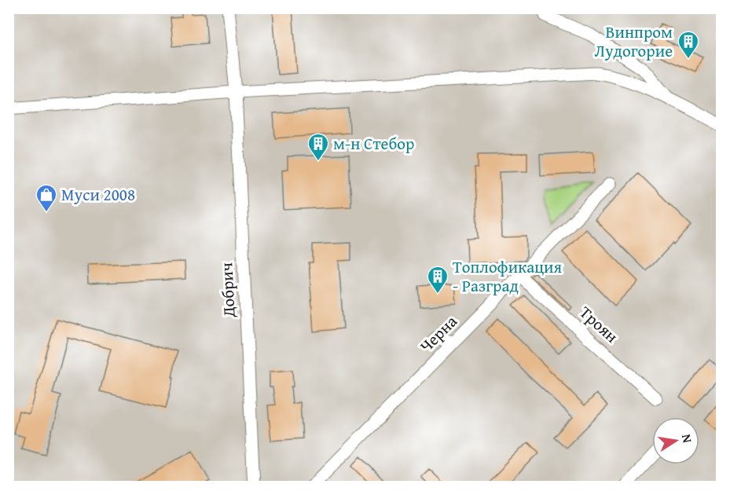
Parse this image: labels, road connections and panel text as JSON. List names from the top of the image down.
{
  "streets": {
    "street": ["Добрич", "Троян", "Черна"]
  },
  "crossings": [
    ["Троян", "Черна"]
  ],
  "places": {
    "building": ["Винпром Лудогорие", "м-н Стебор", "Топлофикация - Разград"],
    "shop": ["Муси 2008"]
  },
  "north": "right"
}
